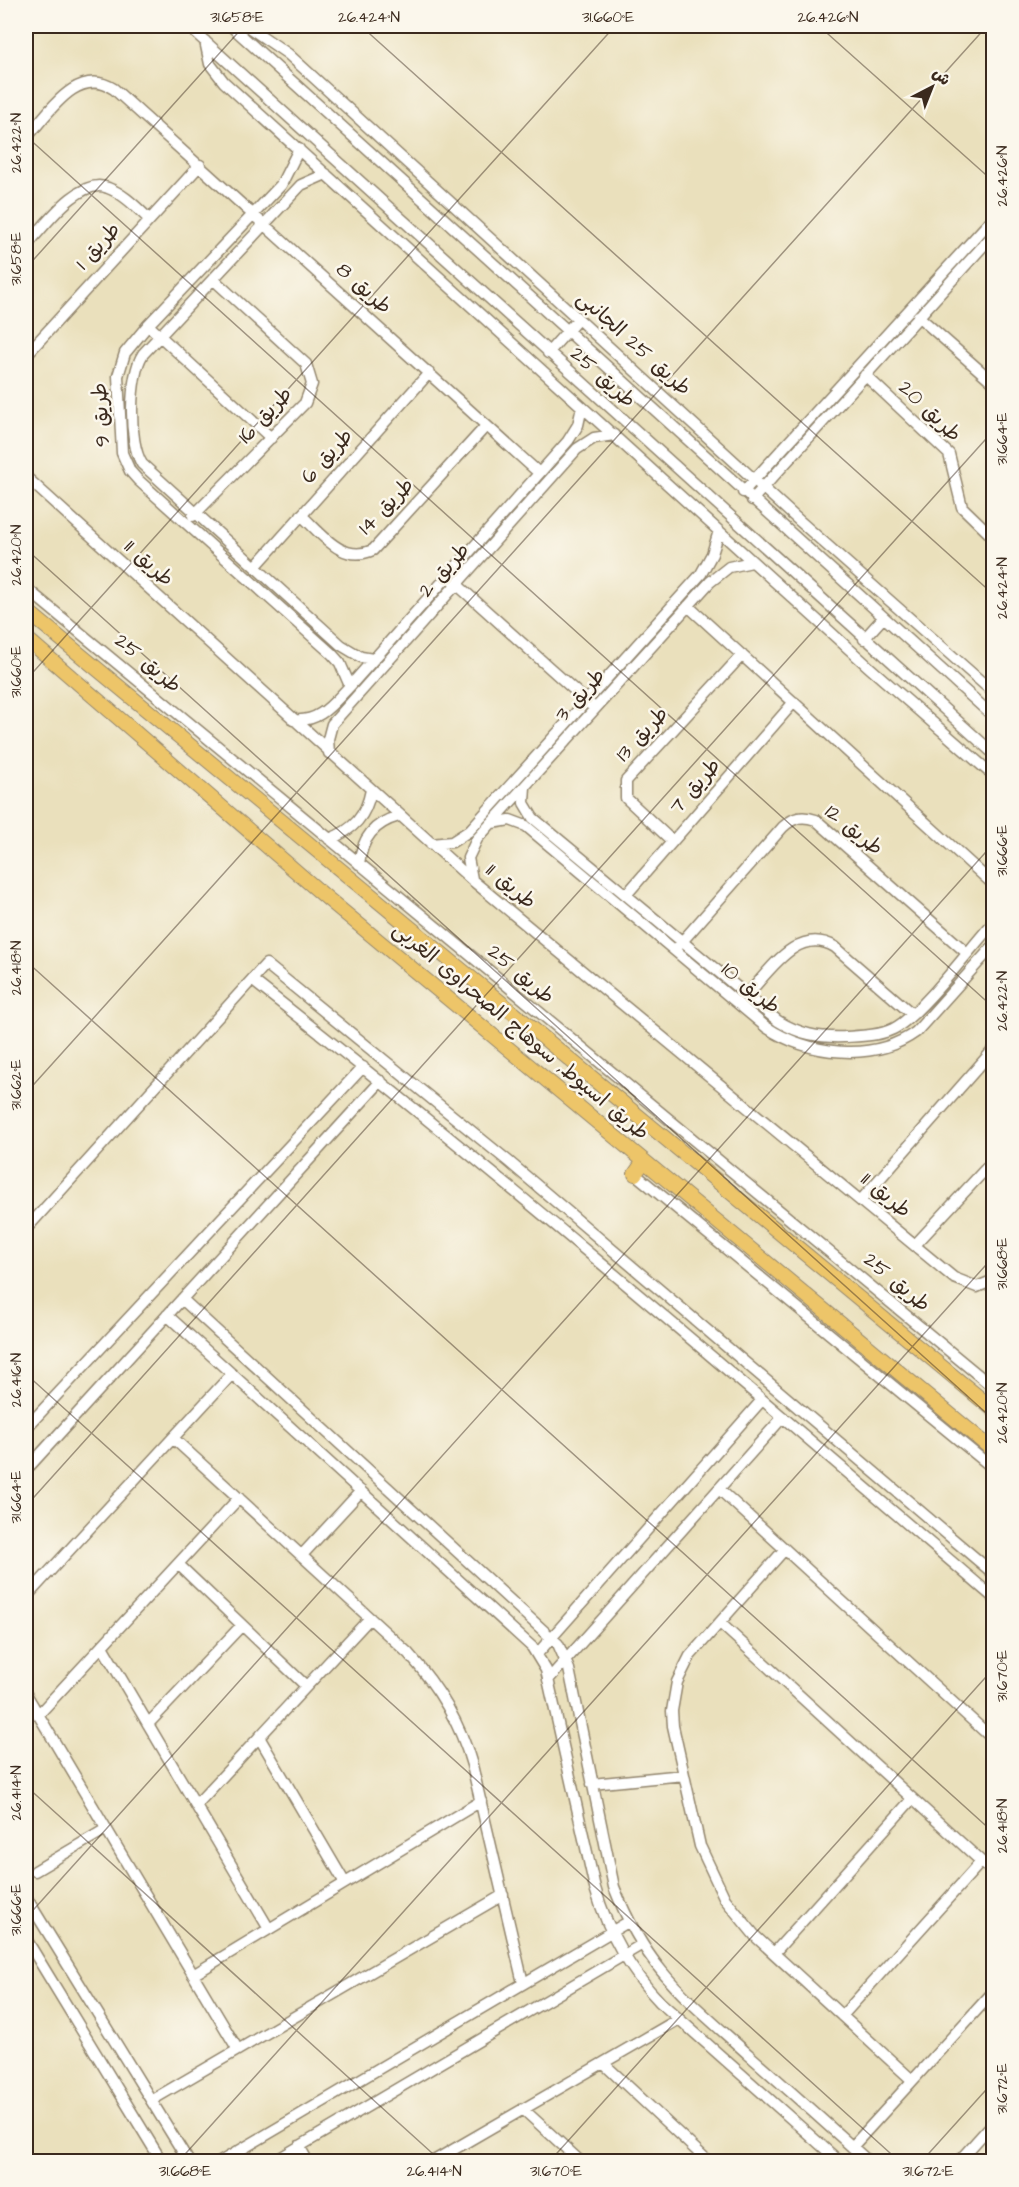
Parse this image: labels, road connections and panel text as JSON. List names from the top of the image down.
{
  "streets": {
    "main road": ["طريق اسيوط, سوهاج الصحراوى الغربى"],
    "street": [
      "طريق 1",
      "طريق 8",
      "طريق 25 الجانبى",
      "طريق 25",
      "طريق 20",
      "طريق 9",
      "طريق 16",
      "طريق 6",
      "طريق 14",
      "طريق 11",
      "طريق 2",
      "طريق 3",
      "طريق 13",
      "طريق 7",
      "طريق 12",
      "طريق 10"
    ]
  },
  "crossings": [
    ["طريق 1", "طريق 8"],
    ["طريق 8", "طريق 9"],
    ["طريق 8", "طريق 6"],
    ["طريق 8", "طريق 14"],
    ["طريق 8", "طريق 2"],
    ["طريق 9", "طريق 16"],
    ["طريق 9", "طريق 6"],
    ["طريق 9", "طريق 2"],
    ["طريق 6", "طريق 14"],
    ["طريق 11", "طريق 2"],
    ["طريق 11", "طريق 3"],
    ["طريق 3", "طريق 10"],
    ["طريق 13", "طريق 7"],
    ["طريق 7", "طريق 10"],
    ["طريق 12", "طريق 10"]
  ],
  "north": "top right",
  "coordinates": [
    "31.658°E",
    "26.424°N",
    "31.660°E",
    "26.426°N",
    "26.422°N",
    "31.664°E",
    "26.420°N",
    "31.666°E",
    "26.418°N",
    "31.662°E",
    "31.668°E",
    "26.416°N",
    "31.670°E",
    "26.414°N",
    "31.672°E"
  ]
}
